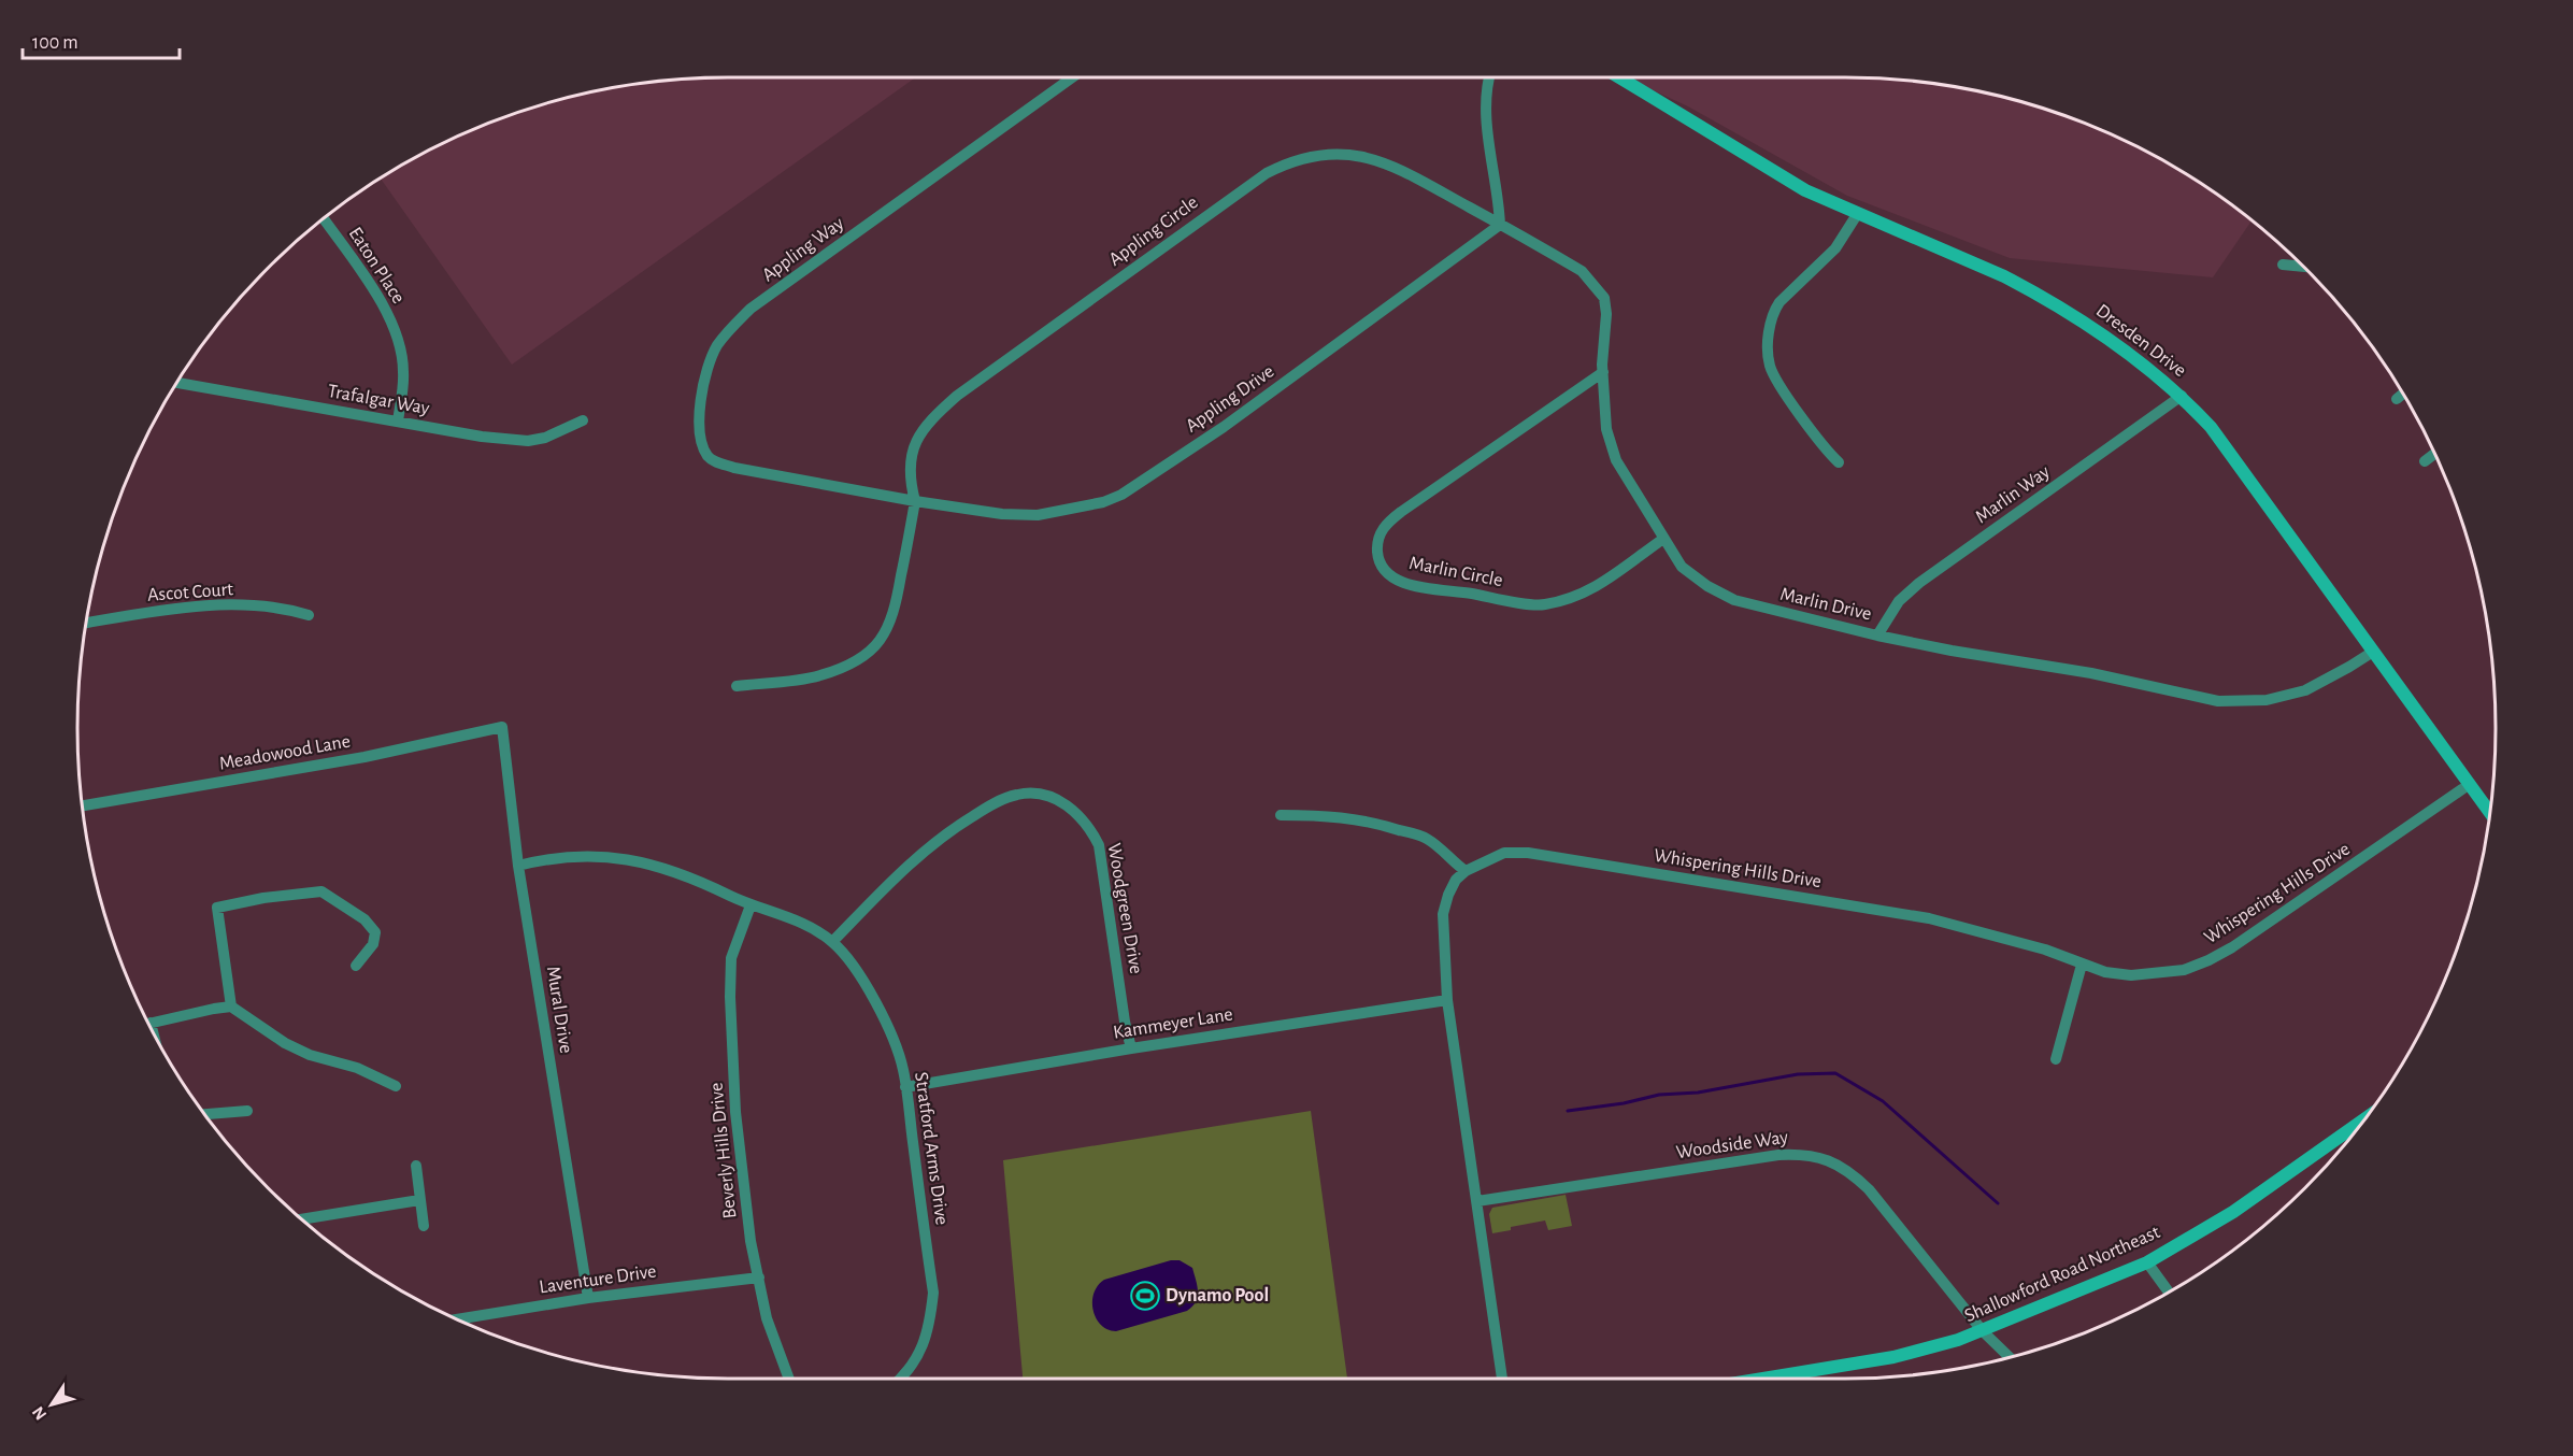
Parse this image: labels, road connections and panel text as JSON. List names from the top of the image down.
{
  "streets": {
    "street": [
      "Appling Circle",
      "Appling Way",
      "Eaton Place",
      "Dresden Drive",
      "Appling Drive",
      "Trafalgar Way",
      "Marlin Way",
      "Marlin Circle",
      "Ascot Court",
      "Marlin Drive",
      "Meadowood Lane",
      "Whispering Hills Drive",
      "Woodgreen Drive",
      "Mural Drive",
      "Kammeyer Lane",
      "Woodside Way",
      "Stratford Arms Drive",
      "Beverly Hills Drive",
      "Shallowford Road Northeast",
      "Laventure Drive"
    ]
  },
  "crossings": [
    ["Appling Circle", "Appling Drive"],
    ["Appling Circle", "Marlin Drive"],
    ["Appling Way", "Appling Drive"],
    ["Eaton Place", "Trafalgar Way"],
    ["Dresden Drive", "Marlin Way"],
    ["Dresden Drive", "Marlin Drive"],
    ["Dresden Drive", "Whispering Hills Drive"],
    ["Appling Drive", "Marlin Drive"],
    ["Marlin Way", "Marlin Drive"],
    ["Marlin Circle", "Marlin Drive"],
    ["Meadowood Lane", "Mural Drive"],
    ["Woodgreen Drive", "Kammeyer Lane"],
    ["Woodgreen Drive", "Stratford Arms Drive"],
    ["Mural Drive", "Stratford Arms Drive"],
    ["Mural Drive", "Laventure Drive"],
    ["Kammeyer Lane", "Stratford Arms Drive"],
    ["Woodside Way", "Shallowford Road Northeast"],
    ["Stratford Arms Drive", "Beverly Hills Drive"],
    ["Beverly Hills Drive", "Laventure Drive"]
  ],
  "places": {
    "sports": ["Dynamo Pool"]
  },
  "scale_bar": "100 m",
  "north": "bottom left"
}
